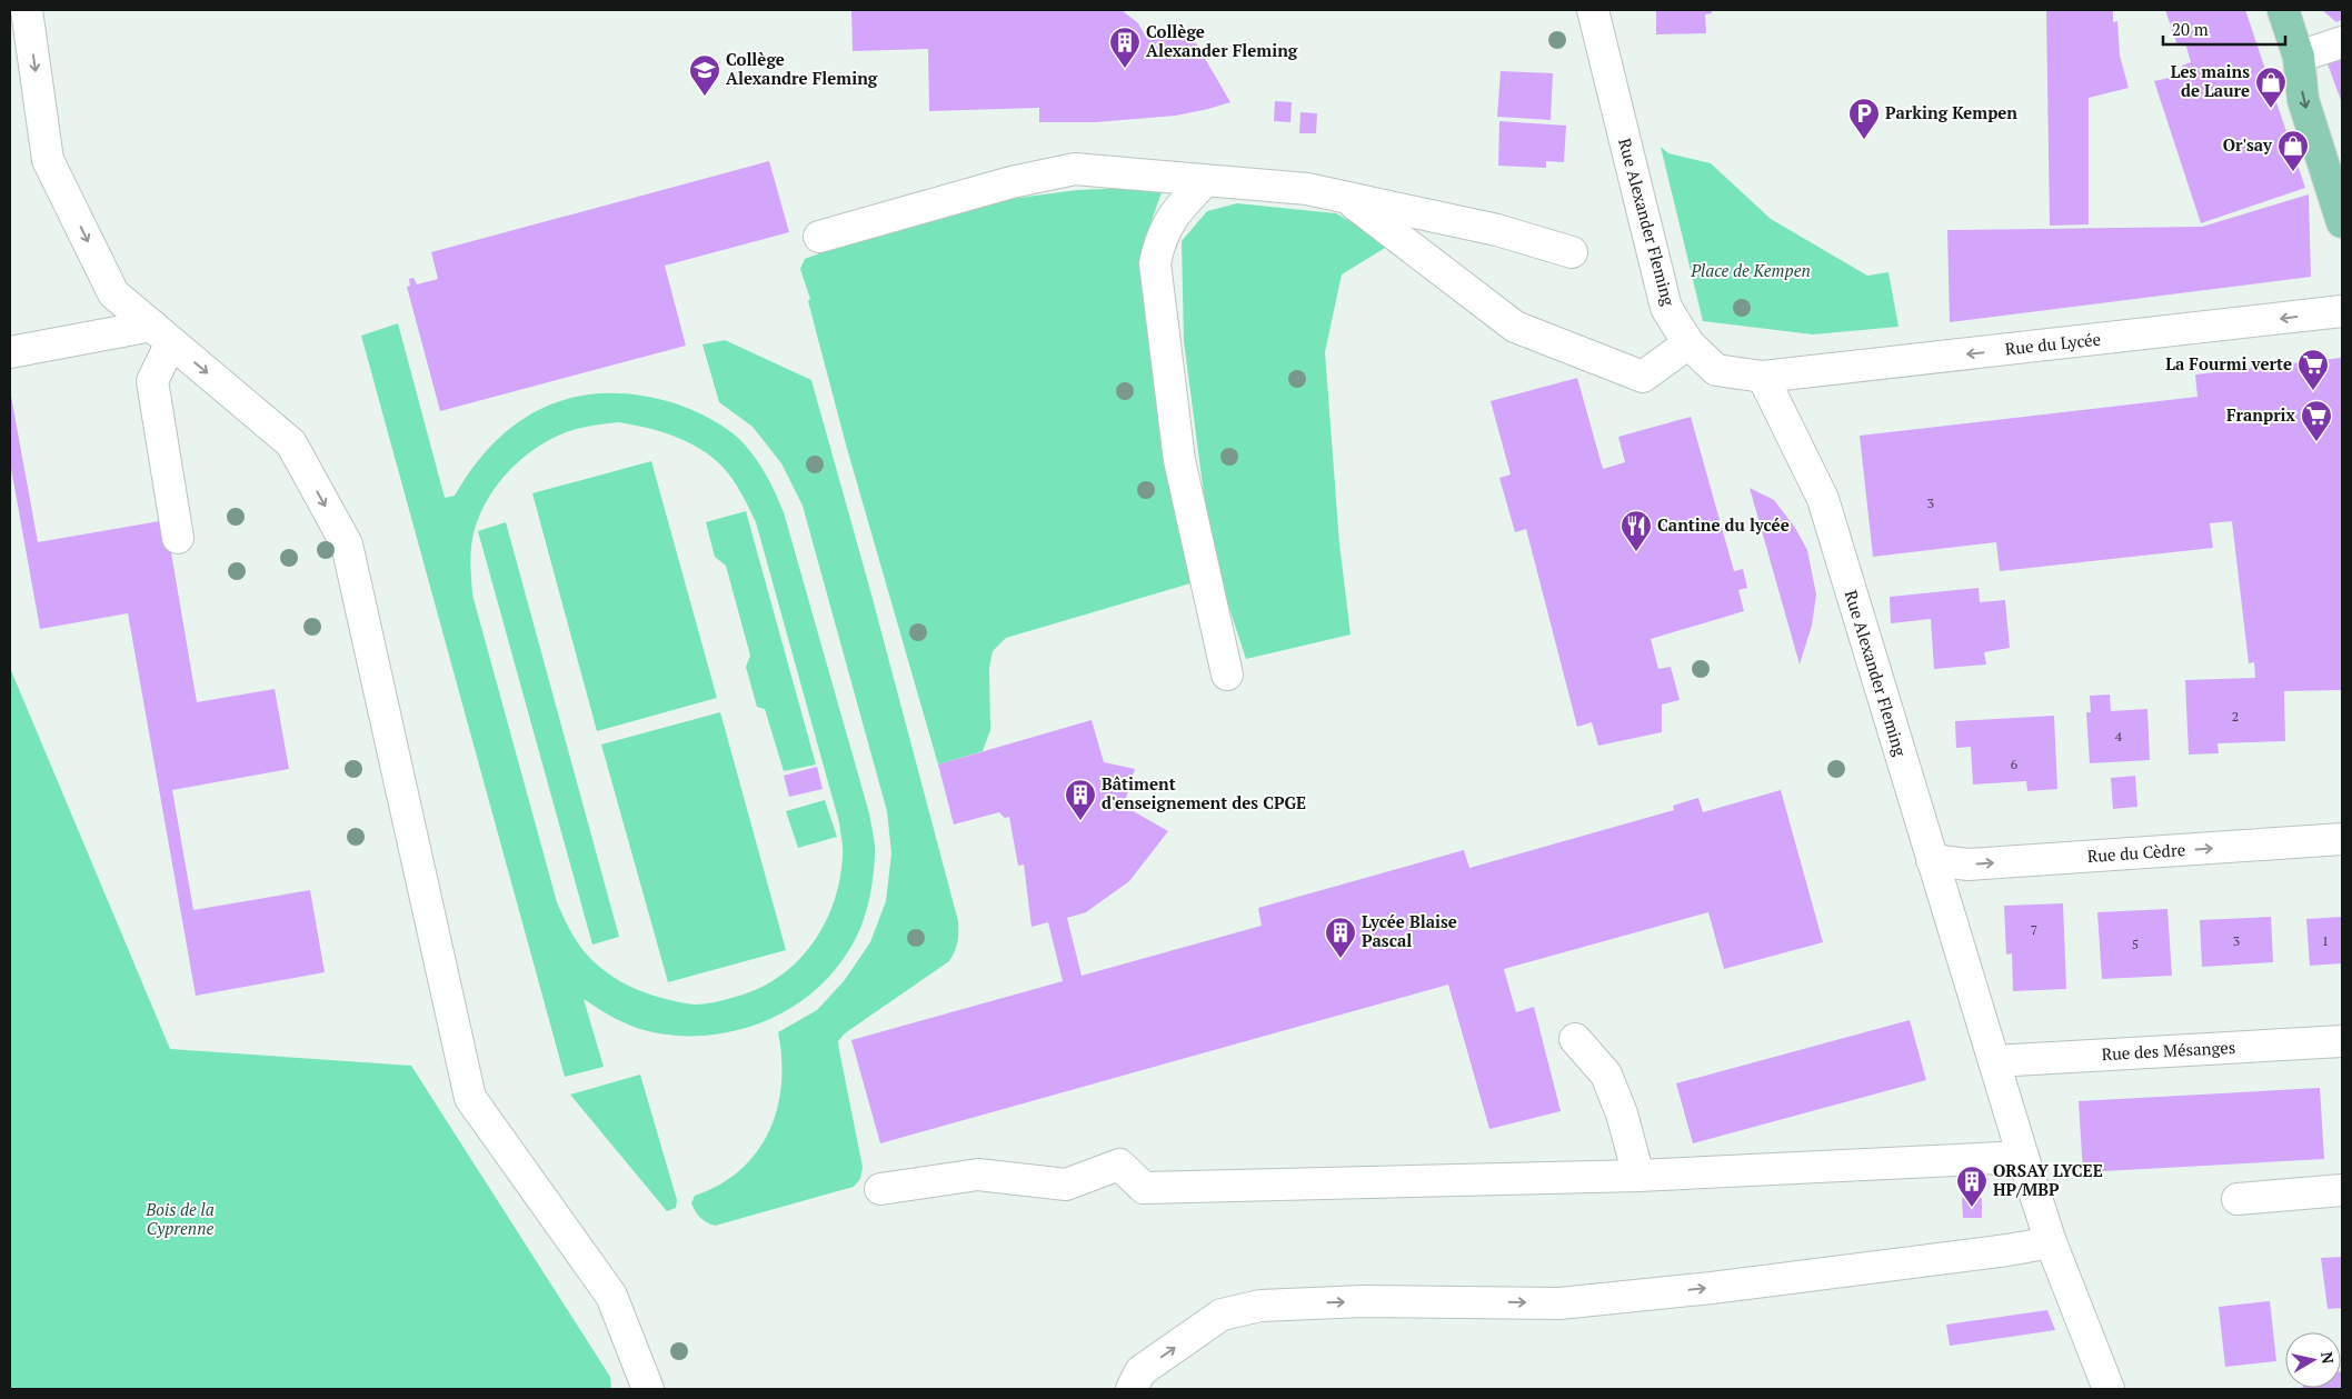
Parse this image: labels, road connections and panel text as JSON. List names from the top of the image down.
{
  "streets": {
    "street": [
      "Rue Alexander Fleming",
      "Rue du Lycée",
      "Rue du Cèdre",
      "Rue des Mésanges"
    ]
  },
  "crossings": [
    ["Rue Alexander Fleming", "Rue du Lycée"],
    ["Rue Alexander Fleming", "Rue du Cèdre"],
    ["Rue Alexander Fleming", "Rue des Mésanges"]
  ],
  "one_way": ["Rue du Lycée", "Rue du Cèdre"],
  "parks": ["Place de Kempen", "Bois de la Cyprenne"],
  "places": {
    "building": [
      "Collège Alexander Fleming",
      "Bâtiment d'enseignement des CPGE",
      "Lycée Blaise Pascal",
      "ORSAY LYCEE HP/MBP"
    ],
    "school or university": ["Collège Alexandre Fleming"],
    "shop": ["Les mains de Laure", "Or'say"],
    "parking": ["Parking Kempen"],
    "supermarket": ["La Fourmi verte", "Franprix"],
    "restaurant": ["Cantine du lycée"]
  },
  "house_numbers": [
    "3",
    "2",
    "4",
    "6",
    "7",
    "3",
    "1",
    "5"
  ],
  "scale_bar": "20 m",
  "north": "right"
}
